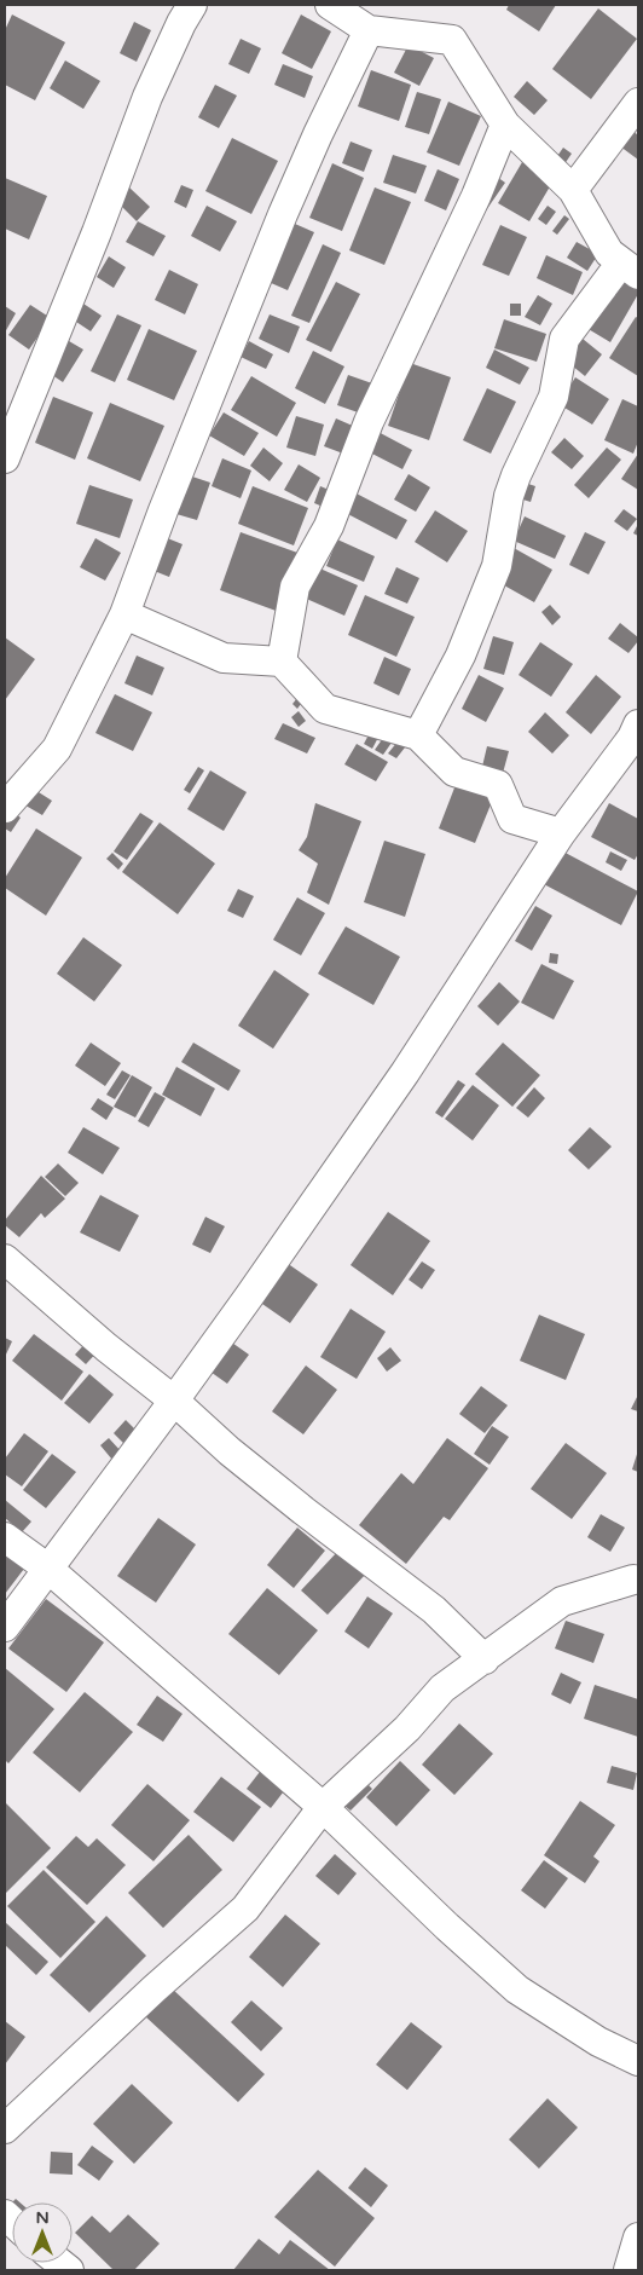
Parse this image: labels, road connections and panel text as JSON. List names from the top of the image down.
{
  "north": "top"
}
